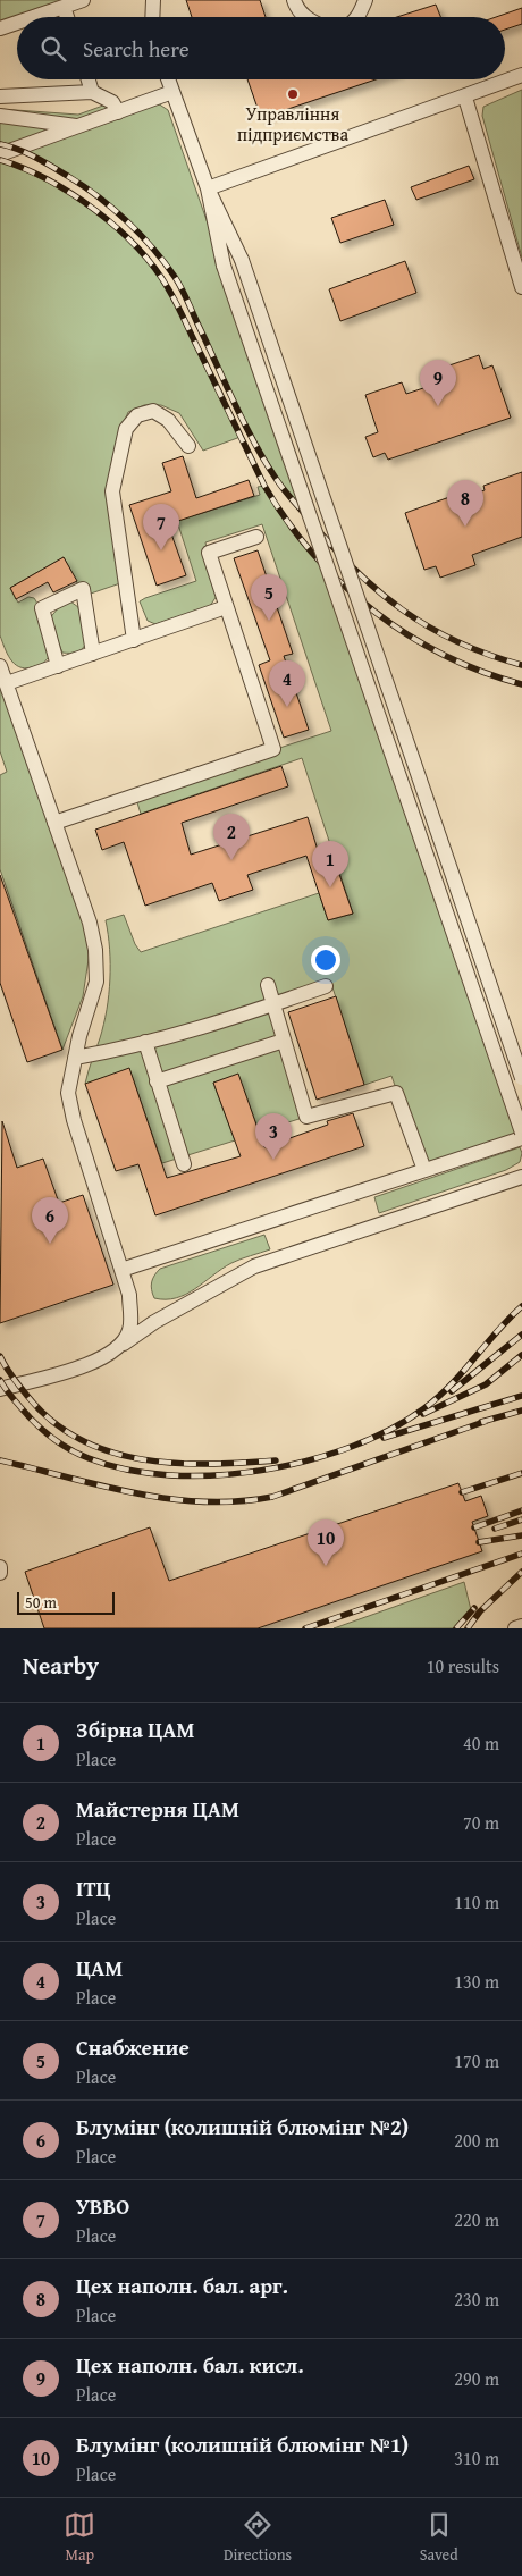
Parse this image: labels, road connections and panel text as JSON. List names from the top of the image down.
{
  "places": ["Управління підприємства"],
  "scale_bar": "50 m",
  "page": {
    "search": "Search here",
    "pins": [
      "9",
      "8",
      "7",
      "5",
      "4",
      "2",
      "1",
      "3",
      "6",
      "10"
    ],
    "scale": "50 m",
    "heading": ["Nearby", "10 results"],
    "list": [
      {
        "mark": "1",
        "name": "Збірна ЦАМ",
        "note": "Place",
        "value": "40 m"
      },
      {
        "mark": "2",
        "name": "Майстерня ЦАМ",
        "note": "Place",
        "value": "70 m"
      },
      {
        "mark": "3",
        "name": "ІТЦ",
        "note": "Place",
        "value": "110 m"
      },
      {
        "mark": "4",
        "name": "ЦАМ",
        "note": "Place",
        "value": "130 m"
      },
      {
        "mark": "5",
        "name": "Снабжение",
        "note": "Place",
        "value": "170 m"
      },
      {
        "mark": "6",
        "name": "Блумінг (колишній блюмінг №2)",
        "note": "Place",
        "value": "200 m"
      },
      {
        "mark": "7",
        "name": "УВВО",
        "note": "Place",
        "value": "220 m"
      },
      {
        "mark": "8",
        "name": "Цех наполн. бал. арг.",
        "note": "Place",
        "value": "230 m"
      },
      {
        "mark": "9",
        "name": "Цех наполн. бал. кисл.",
        "note": "Place",
        "value": "290 m"
      },
      {
        "mark": "10",
        "name": "Блумінг (колишній блюмінг №1)",
        "note": "Place",
        "value": "310 m"
      }
    ],
    "nav": ["Map", "Directions", "Saved"]
  }
}
